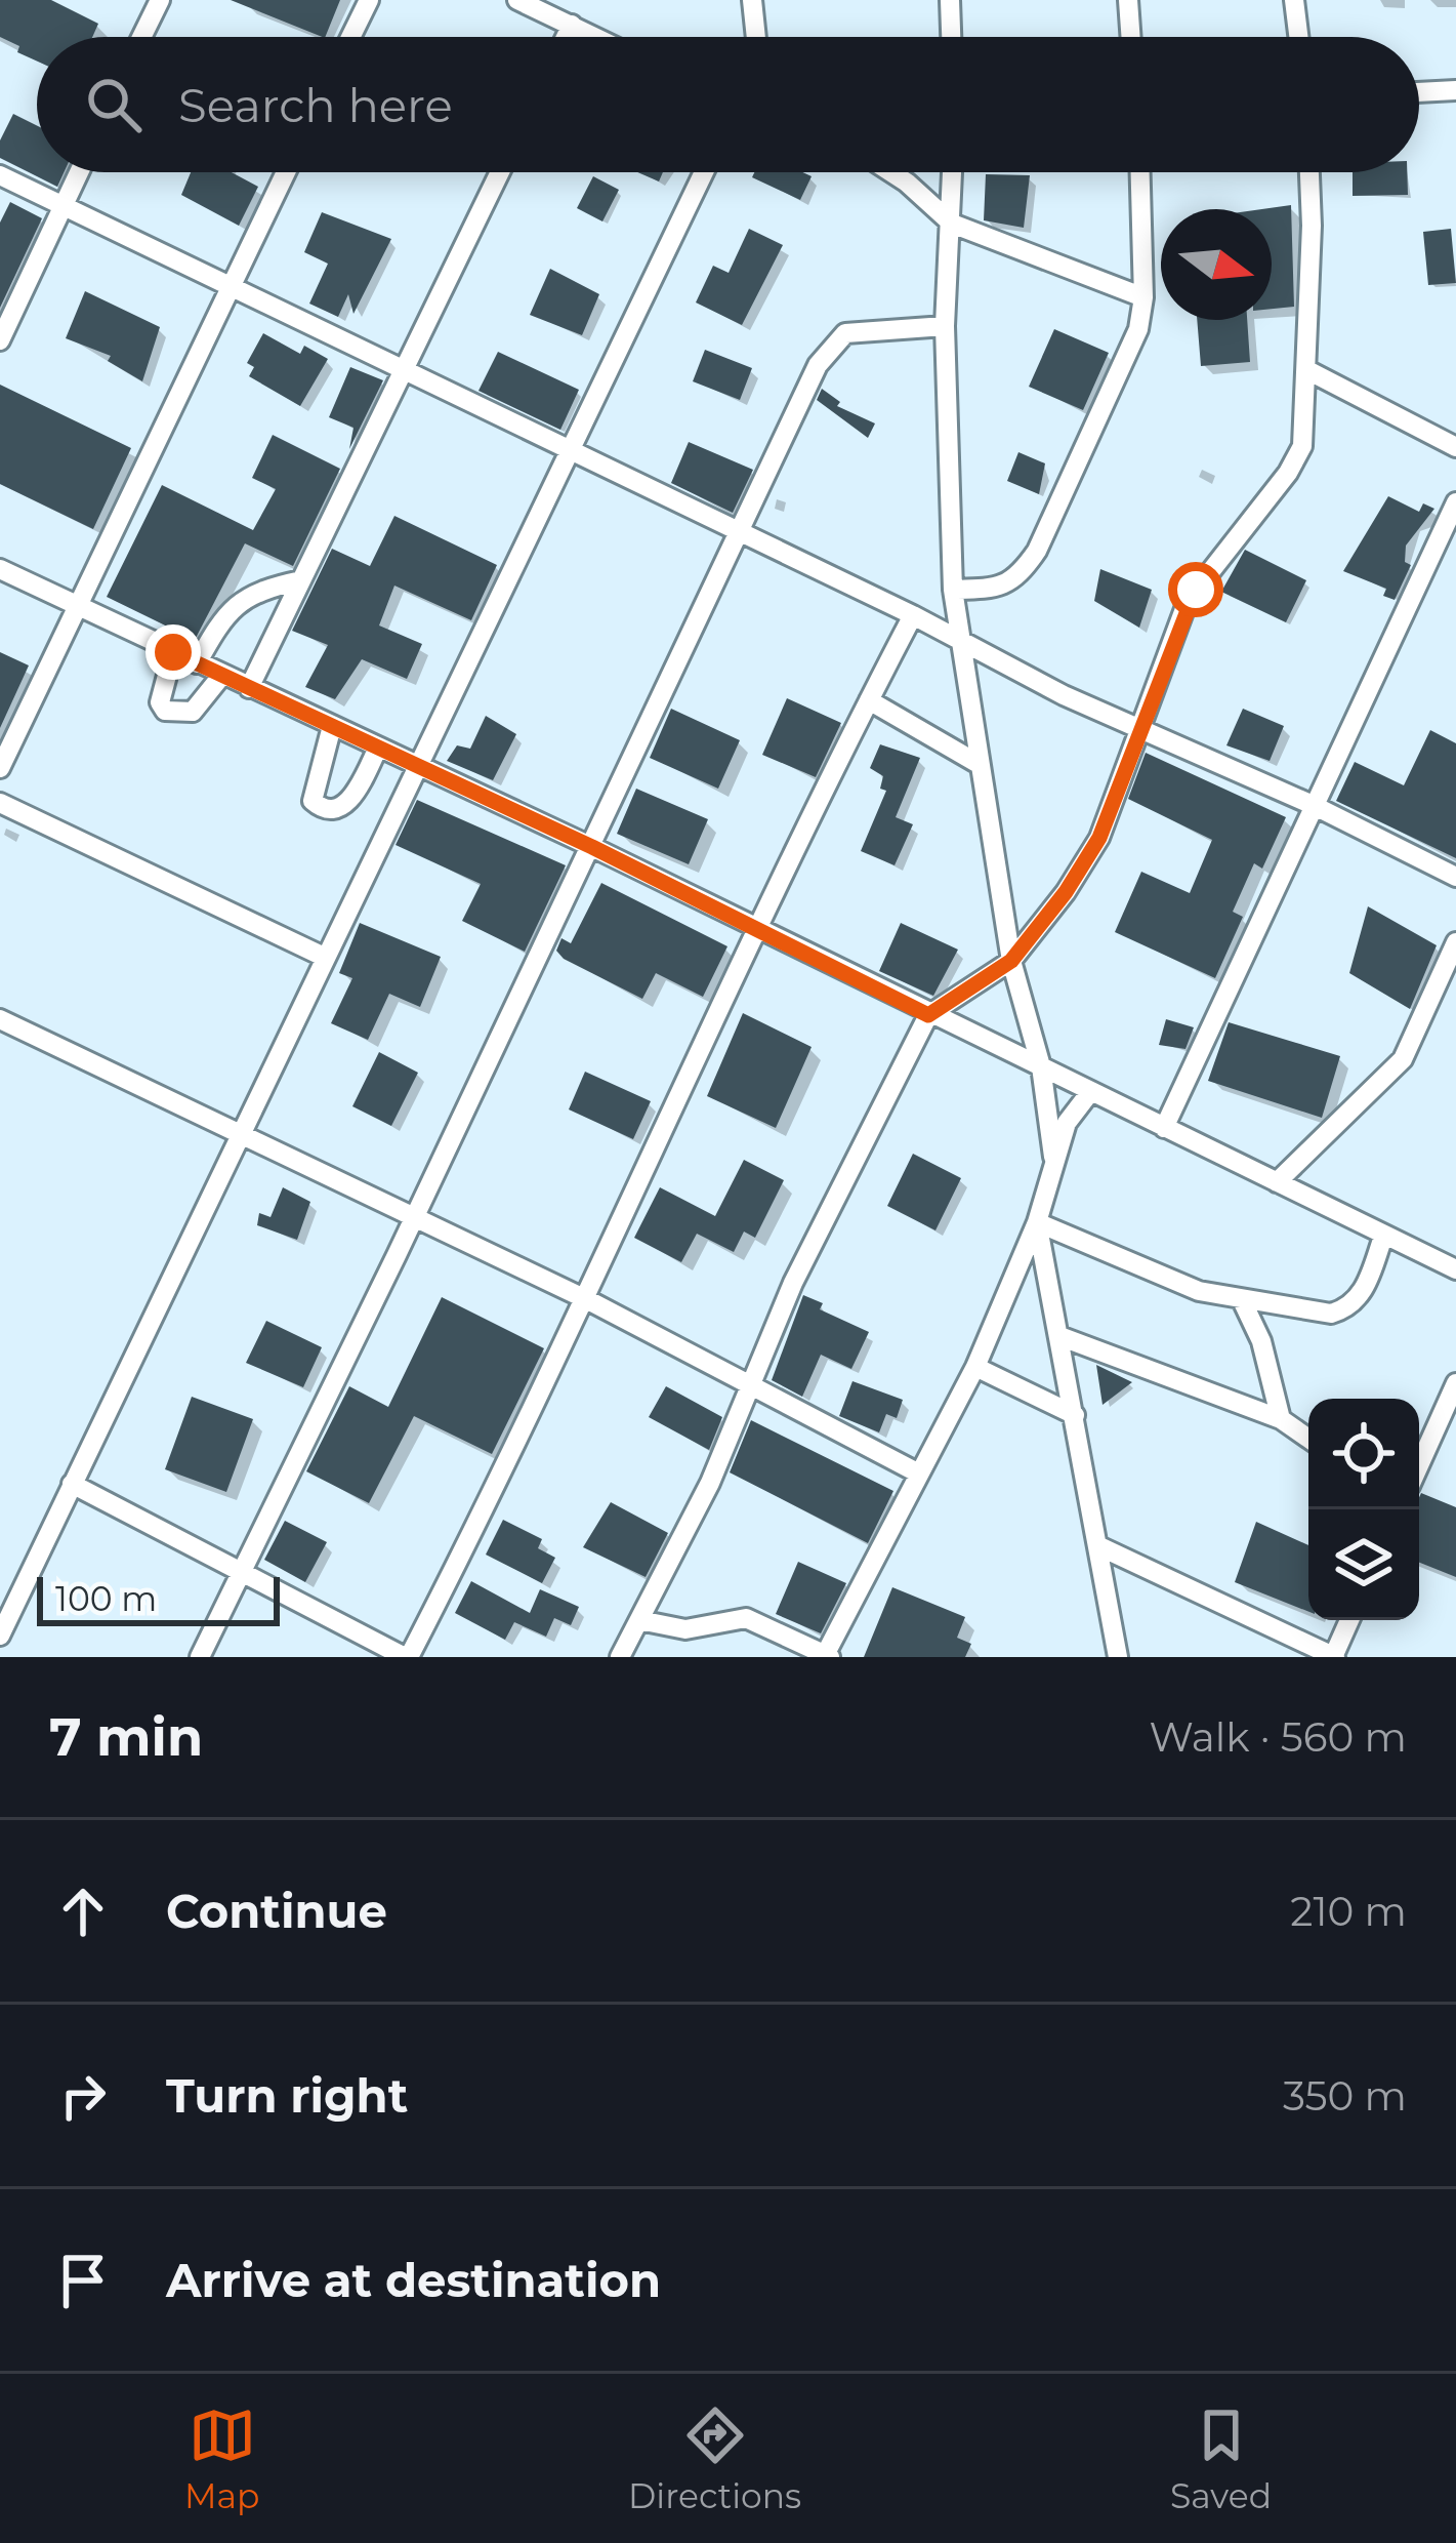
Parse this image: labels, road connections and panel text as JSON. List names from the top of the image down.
{
  "scale_bar": "100 m",
  "north": "right",
  "page": {
    "search": "Search here",
    "scale": "100 m",
    "heading": ["7 min", "Walk · 560 m"],
    "list": [
      ["Continue", "210 m"],
      ["Turn right", "350 m"],
      "Arrive at destination"
    ],
    "nav": ["Map", "Directions", "Saved"]
  }
}
